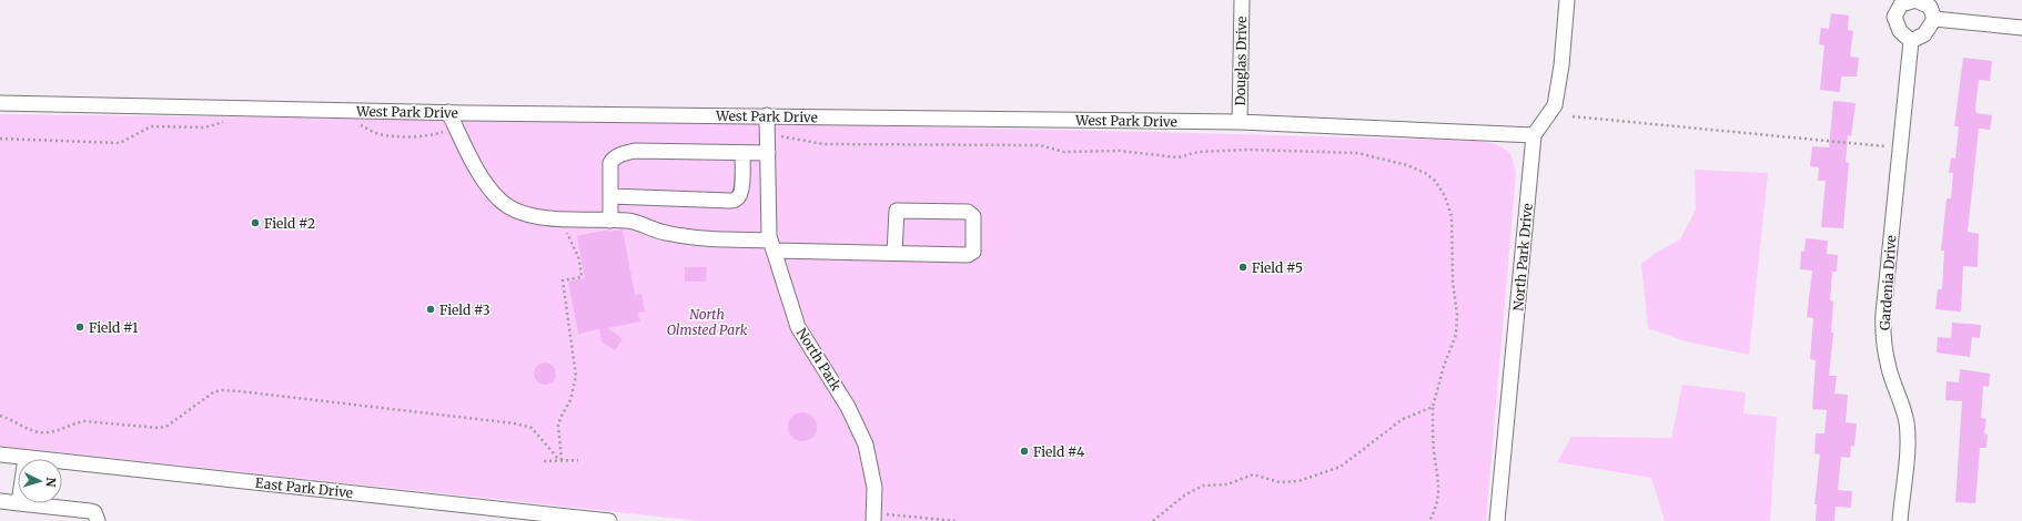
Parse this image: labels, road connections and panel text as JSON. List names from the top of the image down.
{
  "streets": {
    "street": [
      "Douglas Drive",
      "West Park Drive",
      "North Park Drive",
      "Gardenia Drive",
      "North Park",
      "East Park Drive"
    ]
  },
  "crossings": [
    ["Douglas Drive", "West Park Drive"],
    ["West Park Drive", "North Park Drive"],
    ["West Park Drive", "North Park"]
  ],
  "parks": ["North Olmsted Park"],
  "places": [
    "Field #2",
    "Field #5",
    "Field #3",
    "Field #1",
    "Field #4"
  ],
  "north": "right"
}
